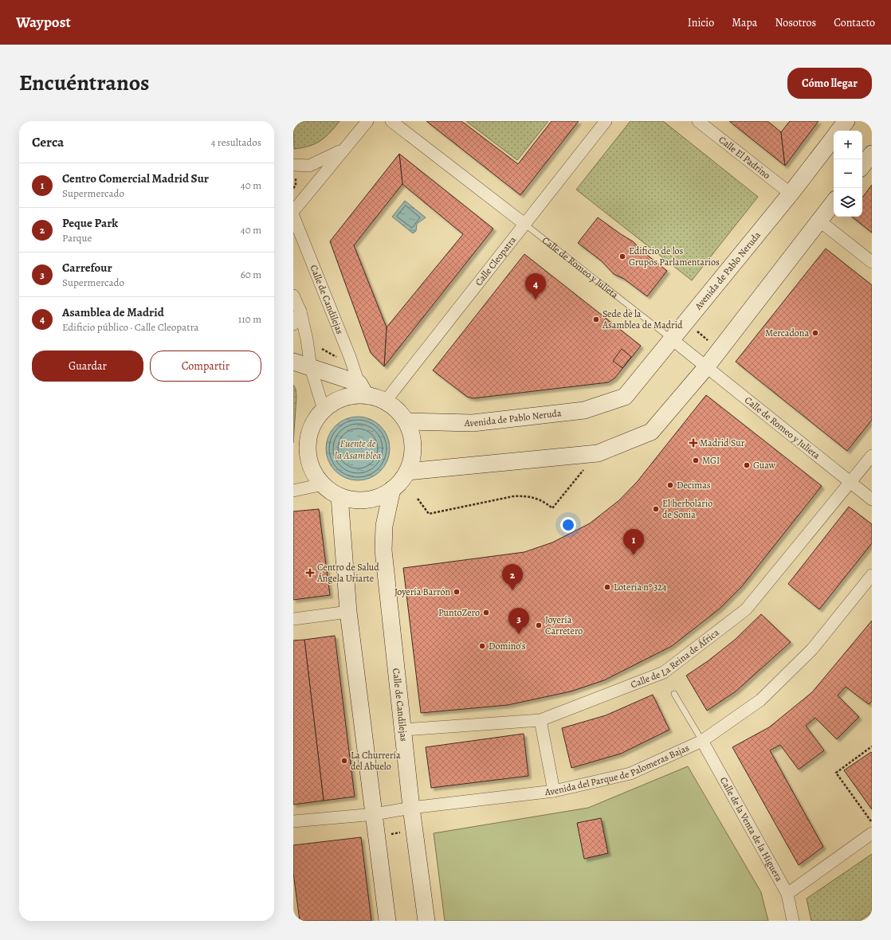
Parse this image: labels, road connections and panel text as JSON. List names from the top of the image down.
{
  "streets": {
    "main road": ["Avenida de Pablo Neruda", "Calle de Candilejas"],
    "street": [
      "Calle El Padrino",
      "Calle Cleopatra",
      "Calle de Romeo y Julieta",
      "Calle de La Reina de África",
      "Avenida del Parque de Palomeras Bajas",
      "Calle de la Venta de la Higuera"
    ]
  },
  "crossings": [
    ["Calle El Padrino", "Avenida de Pablo Neruda"],
    ["Calle Cleopatra", "Calle de Romeo y Julieta"],
    ["Calle Cleopatra", "Avenida de Pablo Neruda"],
    ["Calle Cleopatra", "Calle de Candilejas"],
    ["Calle de Romeo y Julieta", "Avenida de Pablo Neruda"],
    ["Calle de Romeo y Julieta", "Calle de La Reina de África"],
    ["Avenida de Pablo Neruda", "Calle de Candilejas"],
    ["Calle de Candilejas", "Calle de La Reina de África"],
    ["Calle de Candilejas", "Avenida del Parque de Palomeras Bajas"],
    ["Avenida del Parque de Palomeras Bajas", "Calle de la Venta de la Higuera"]
  ],
  "water": ["Fuente de la Asamblea"],
  "places": {
    "other": [
      "Edificio de los Grupos Parlamentarios",
      "Sede de la Asamblea de Madrid",
      "Mercadona",
      "MGI",
      "Guaw",
      "Decimas",
      "El herbolario de Sonia",
      "Lotería nº 324",
      "Joyería Barrón",
      "PuntoZero",
      "Joyería Carretero",
      "Domino's",
      "La Churrería del Abuelo"
    ],
    "health": ["Madrid Sur", "Centro de Salud Ángela Uriarte"]
  },
  "page": {
    "header": "Waypost",
    "nav": [
      "Inicio",
      "Mapa",
      "Nosotros",
      "Contacto"
    ],
    "title": "Encuéntranos",
    "buttons": [
      "Cómo llegar",
      ["Guardar", "Compartir"]
    ],
    "heading": ["Cerca", "4 resultados"],
    "map_buttons": ["+", "−"],
    "list": [
      {
        "mark": "1",
        "name": "Centro Comercial Madrid Sur",
        "note": "Supermercado",
        "value": "40 m"
      },
      {
        "mark": "2",
        "name": "Peque Park",
        "note": "Parque",
        "value": "40 m"
      },
      {
        "mark": "3",
        "name": "Carrefour",
        "note": "Supermercado",
        "value": "60 m"
      },
      {
        "mark": "4",
        "name": "Asamblea de Madrid",
        "note": "Edificio público · Calle Cleopatra",
        "value": "110 m"
      }
    ],
    "pins": [
      "4",
      "1",
      "2",
      "3"
    ]
  }
}
